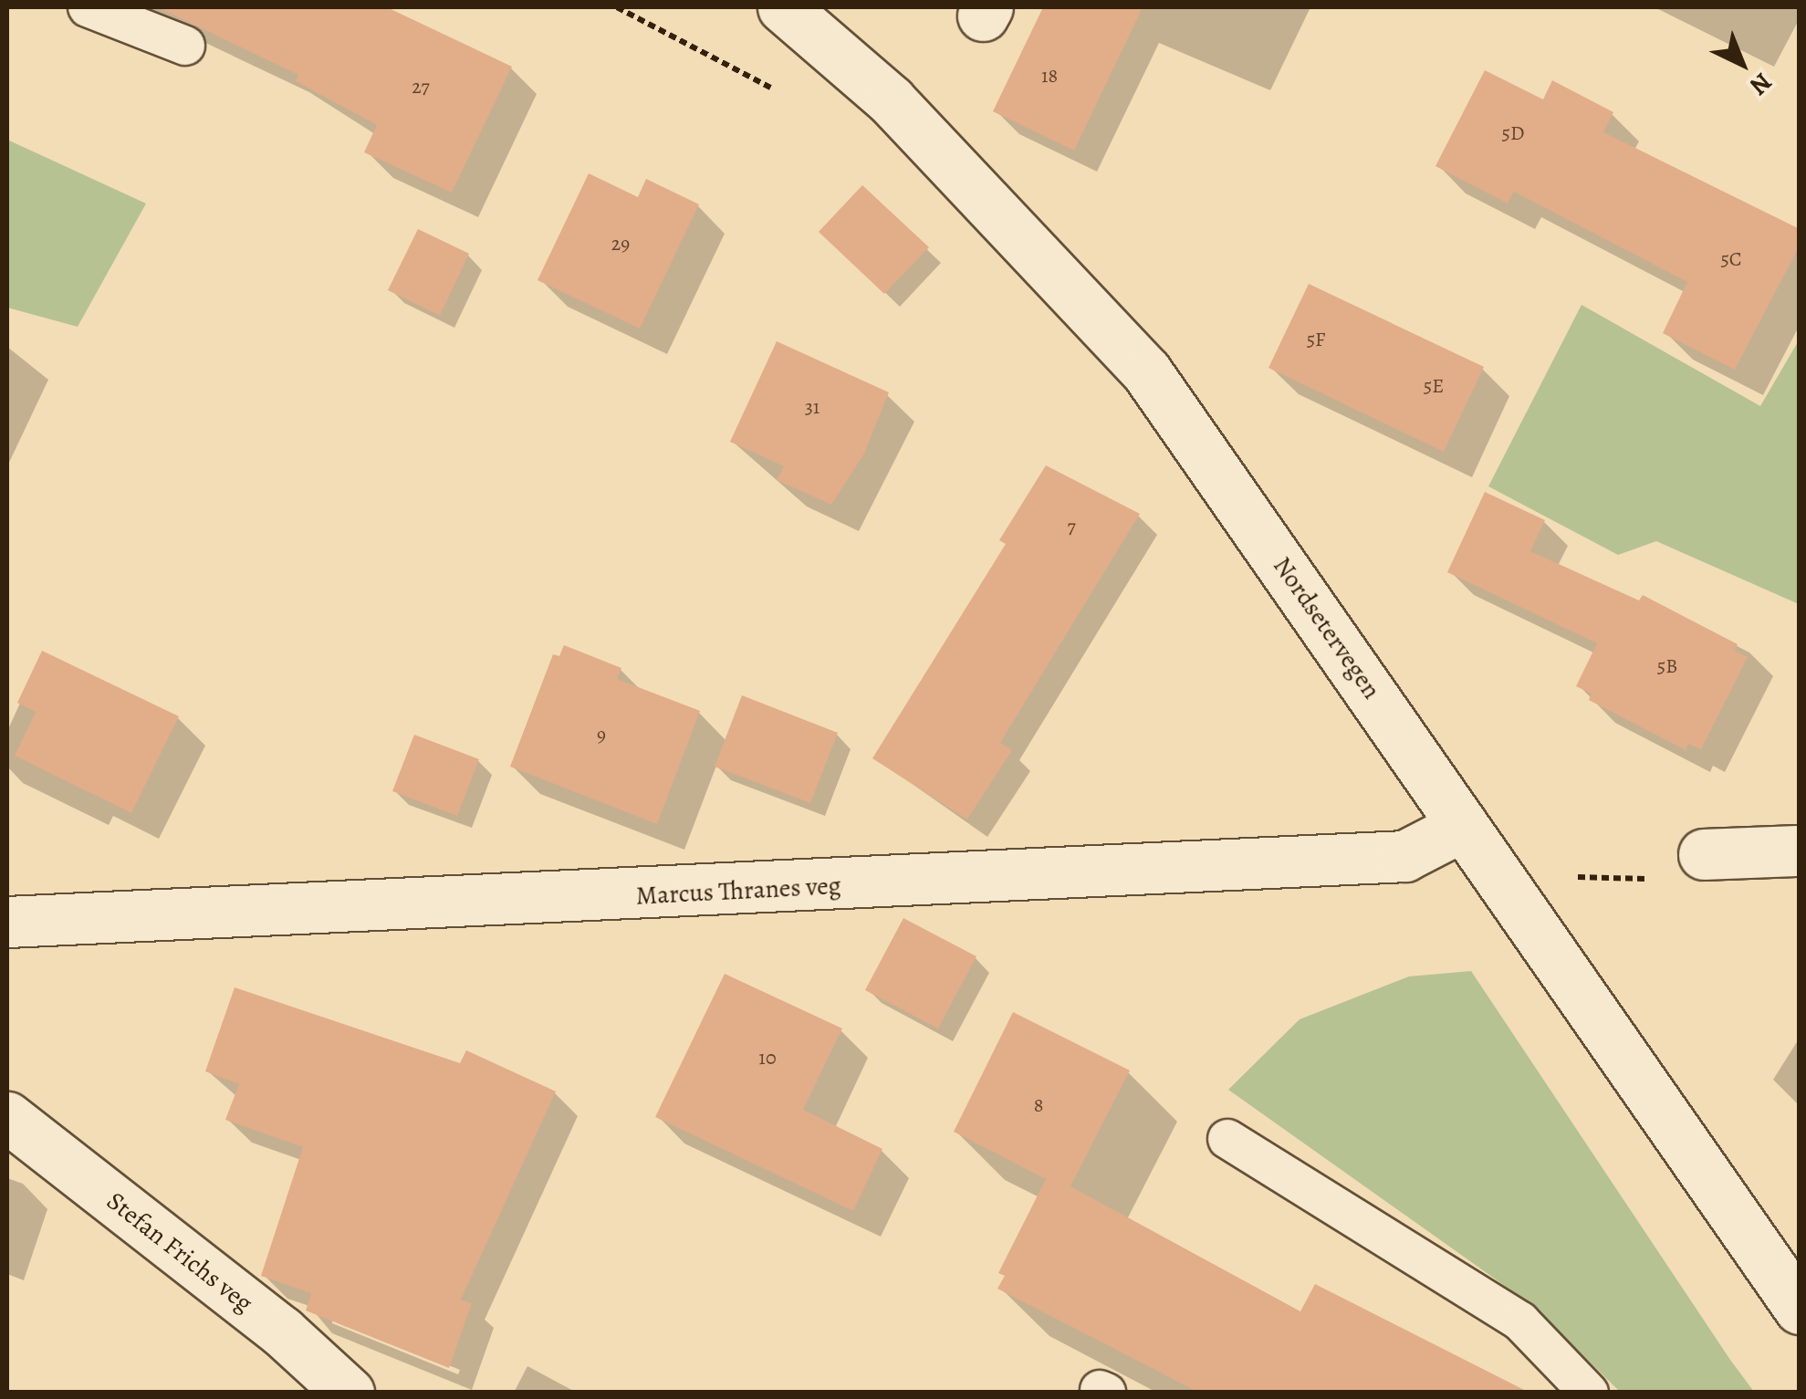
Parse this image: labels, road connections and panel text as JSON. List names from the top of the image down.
{
  "streets": {
    "street": ["Nordsetervegen", "Marcus Thranes veg", "Stefan Frichs veg"]
  },
  "crossings": [
    ["Nordsetervegen", "Marcus Thranes veg"]
  ],
  "house_numbers": [
    "18",
    "27",
    "5D",
    "29",
    "5C",
    "5F",
    "5E",
    "31",
    "7",
    "5B",
    "9",
    "10",
    "8"
  ],
  "north": "bottom right"
}
